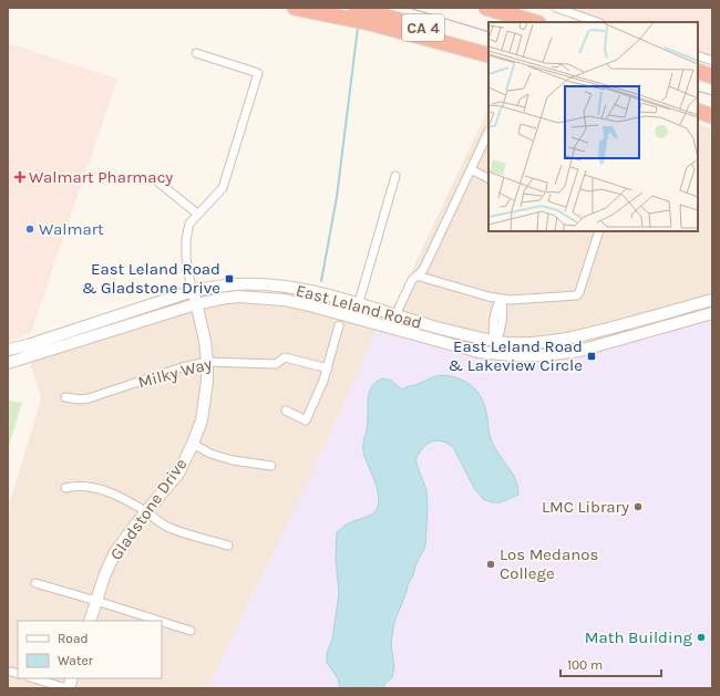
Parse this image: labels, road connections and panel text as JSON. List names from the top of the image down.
{
  "streets": {
    "highway": ["CA 4"],
    "main road": ["East Leland Road", "Gladstone Drive"],
    "street": ["Milky Way"]
  },
  "crossings": [
    ["East Leland Road", "Gladstone Drive"],
    ["Milky Way", "Gladstone Drive"]
  ],
  "places": {
    "health": ["Walmart Pharmacy"],
    "other": [
      "Walmart",
      "LMC Library",
      "Los Medanos College",
      "Math Building"
    ],
    "transit": ["East Leland Road & Gladstone Drive", "East Leland Road & Lakeview Circle"]
  },
  "legend": ["Road", "Water"],
  "scale_bar": "100 m"
}
